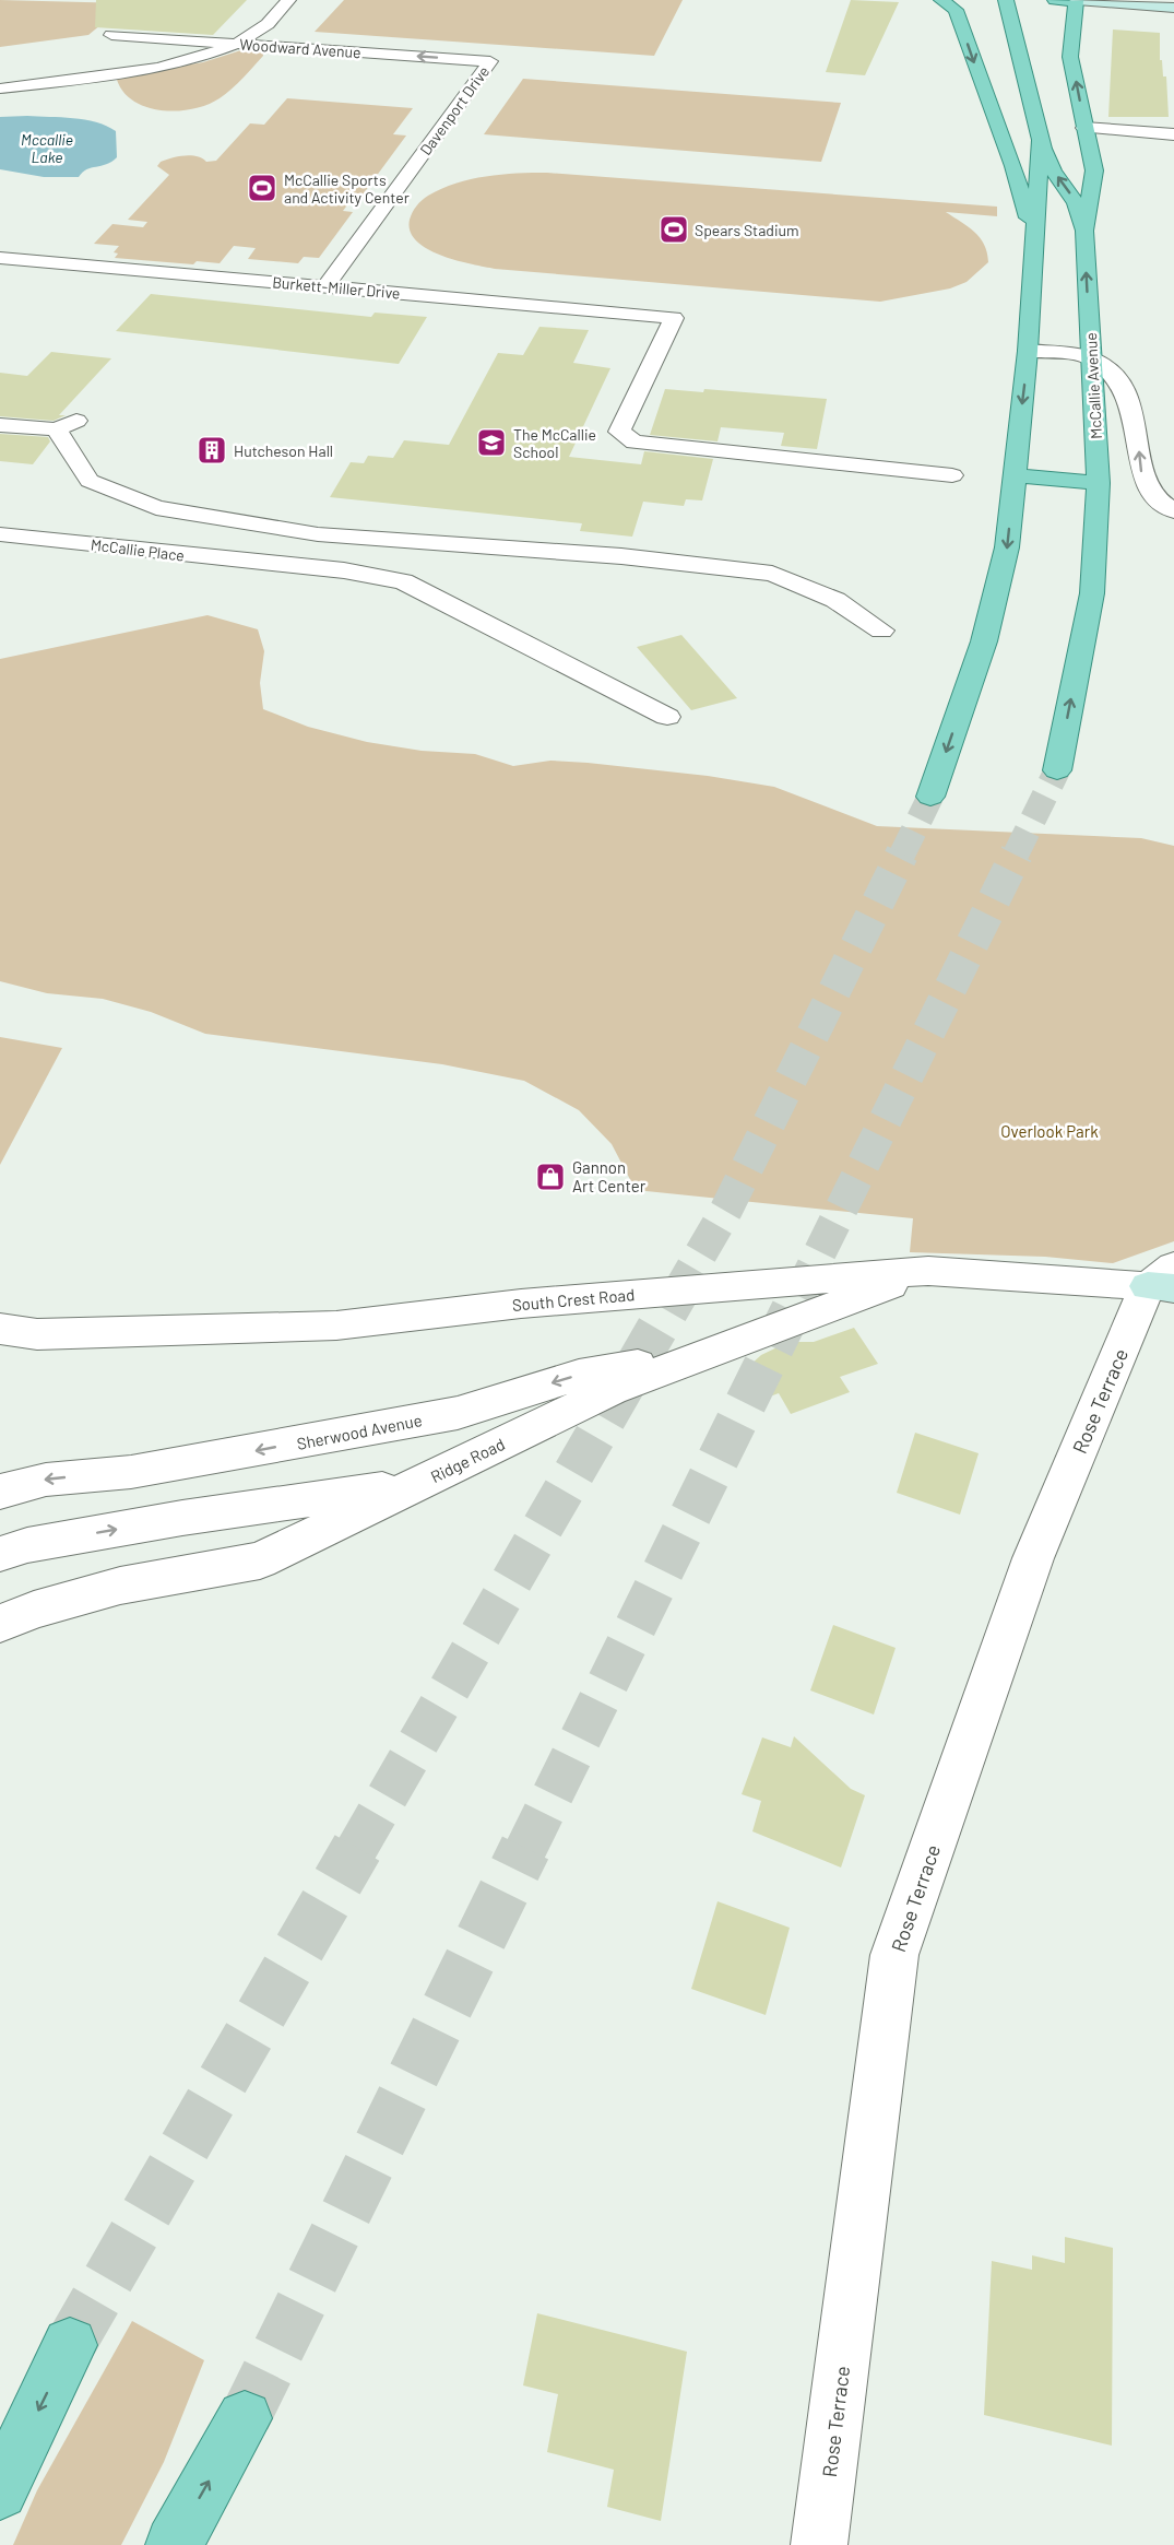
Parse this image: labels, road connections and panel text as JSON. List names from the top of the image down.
{
  "streets": {
    "main road": ["McCallie Avenue"],
    "street": [
      "Woodward Avenue",
      "Davenport Drive",
      "Burkett-Miller Drive",
      "McCallie Place",
      "South Crest Road",
      "Rose Terrace",
      "Sherwood Avenue",
      "Ridge Road"
    ]
  },
  "crossings": [
    ["Woodward Avenue", "Davenport Drive"],
    ["Davenport Drive", "Burkett-Miller Drive"],
    ["South Crest Road", "Rose Terrace"],
    ["South Crest Road", "Ridge Road"],
    ["Sherwood Avenue", "Ridge Road"]
  ],
  "one_way": ["Woodward Avenue"],
  "water": ["Mccallie Lake"],
  "parks": ["Overlook Park"],
  "places": {
    "sports": ["McCallie Sports and Activity Center", "Spears Stadium"],
    "school or university": ["The McCallie School"],
    "building": ["Hutcheson Hall"],
    "shop": ["Gannon Art Center"]
  }
}
